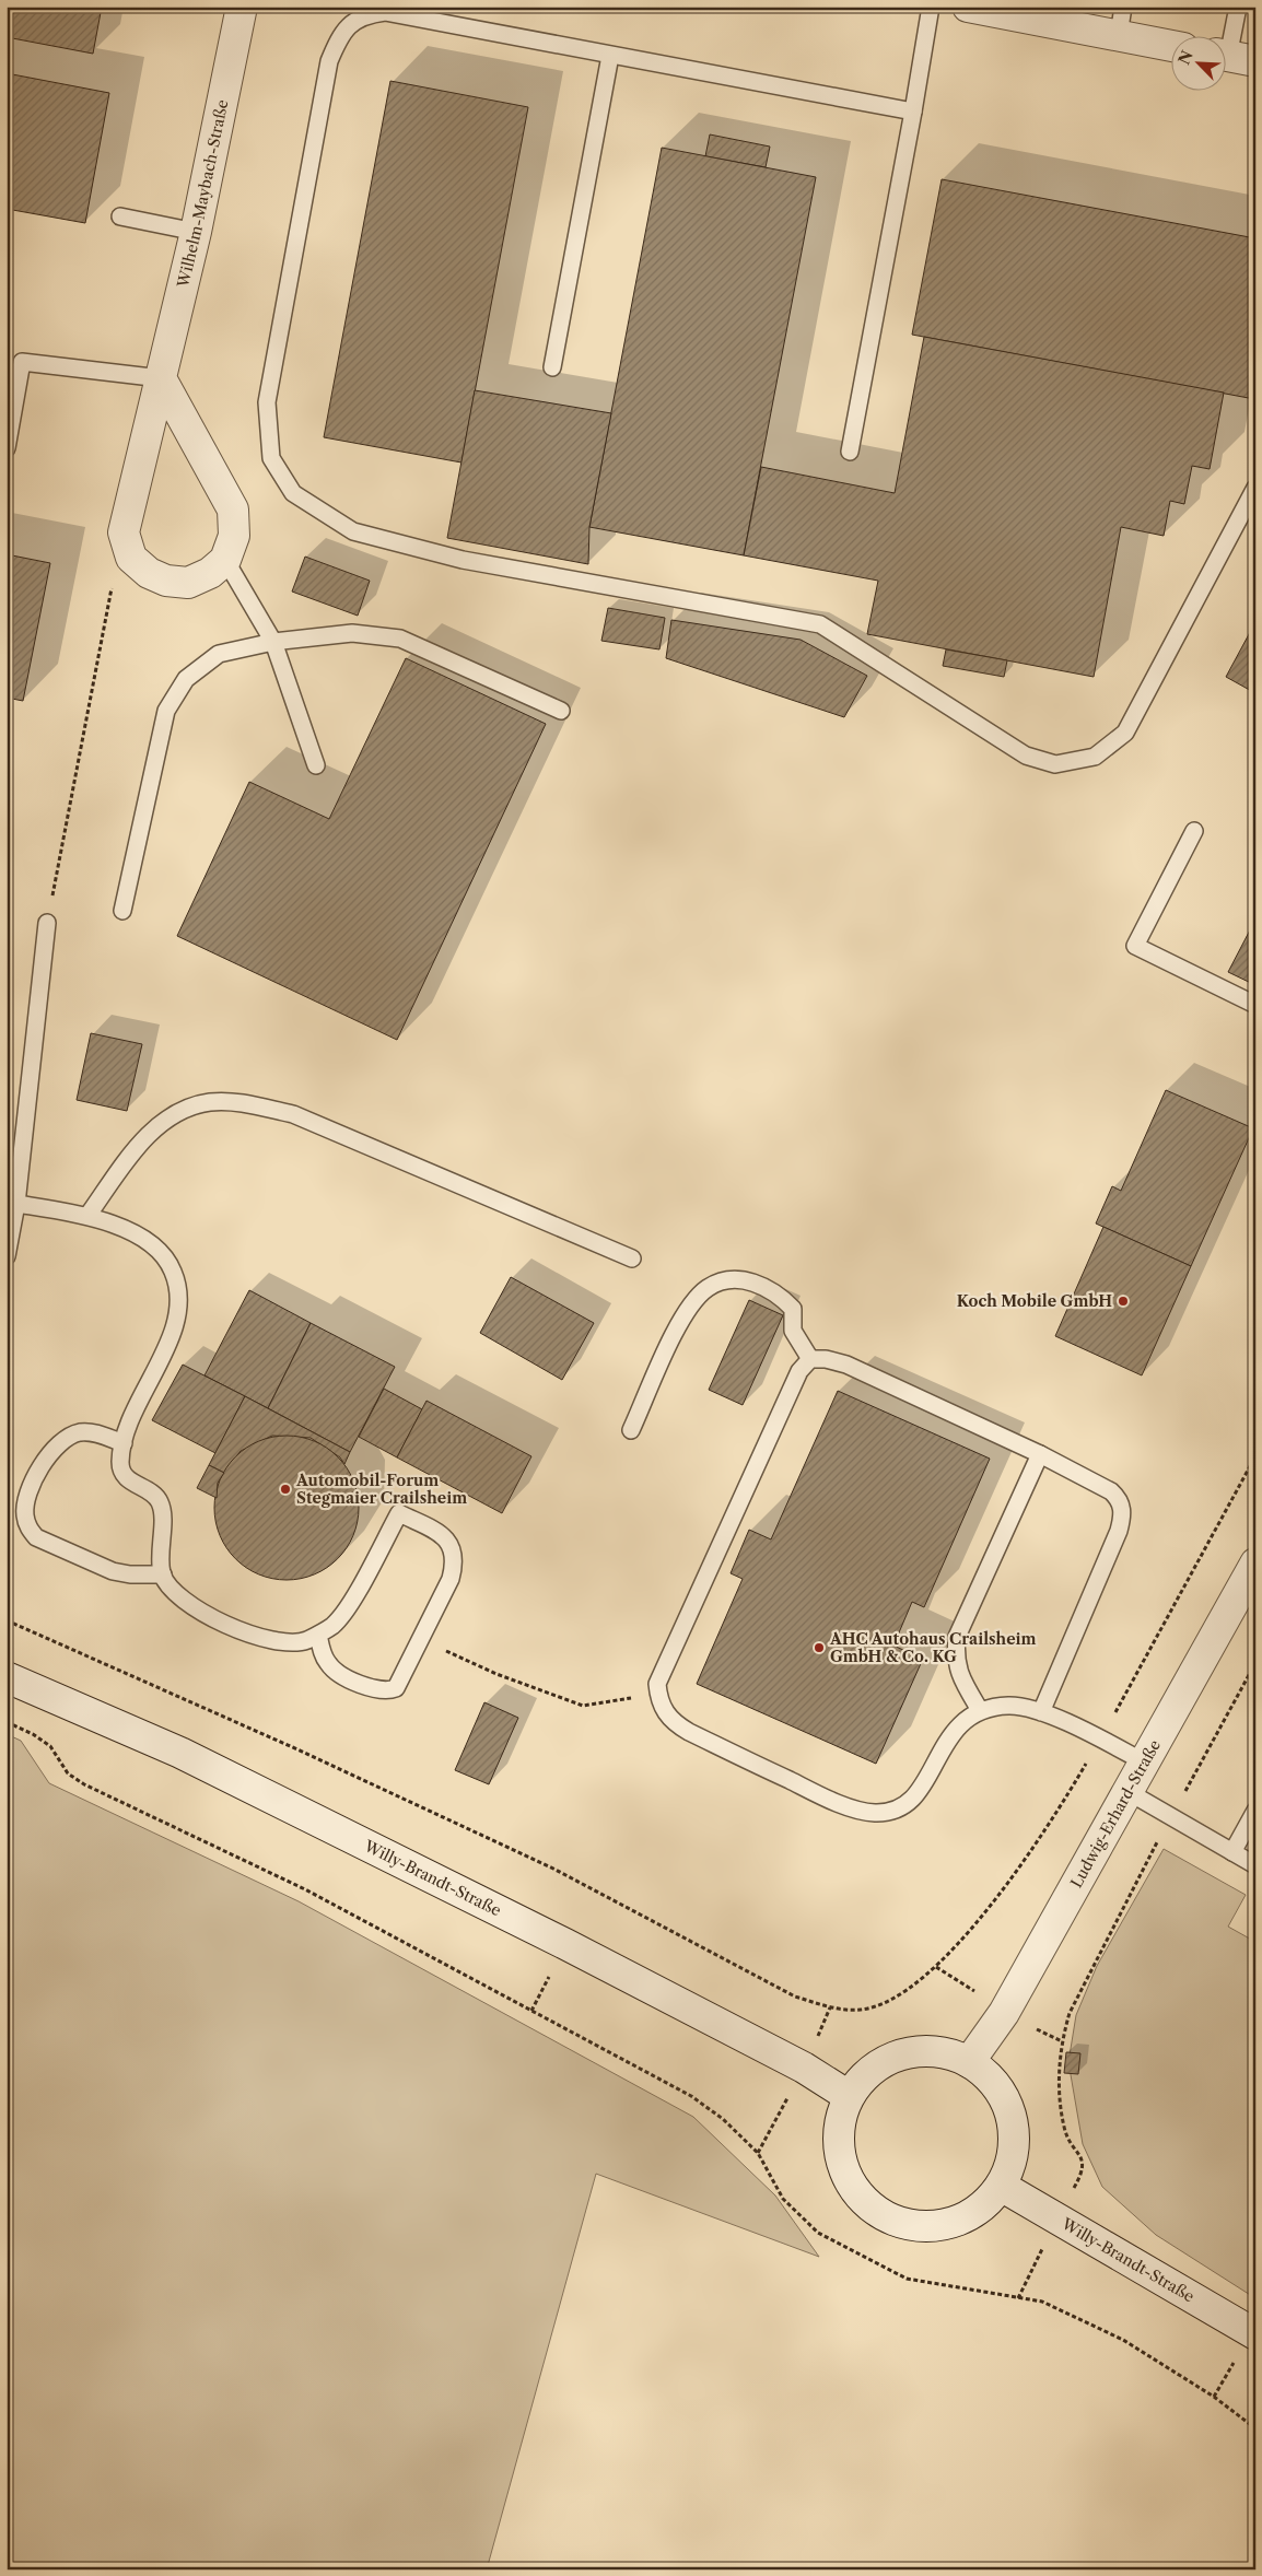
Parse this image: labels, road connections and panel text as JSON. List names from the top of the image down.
{
  "streets": {
    "main road": ["Wilhelm-Maybach-Straße", "Ludwig-Erhard-Straße", "Willy-Brandt-Straße"]
  },
  "crossings": [
    ["Ludwig-Erhard-Straße", "Willy-Brandt-Straße"]
  ],
  "places": ["Koch Mobile GmbH", "Automobil-Forum Stegmaier Crailsheim", "AHC Autohaus Crailsheim GmbH & Co. KG"],
  "north": "top left"
}
